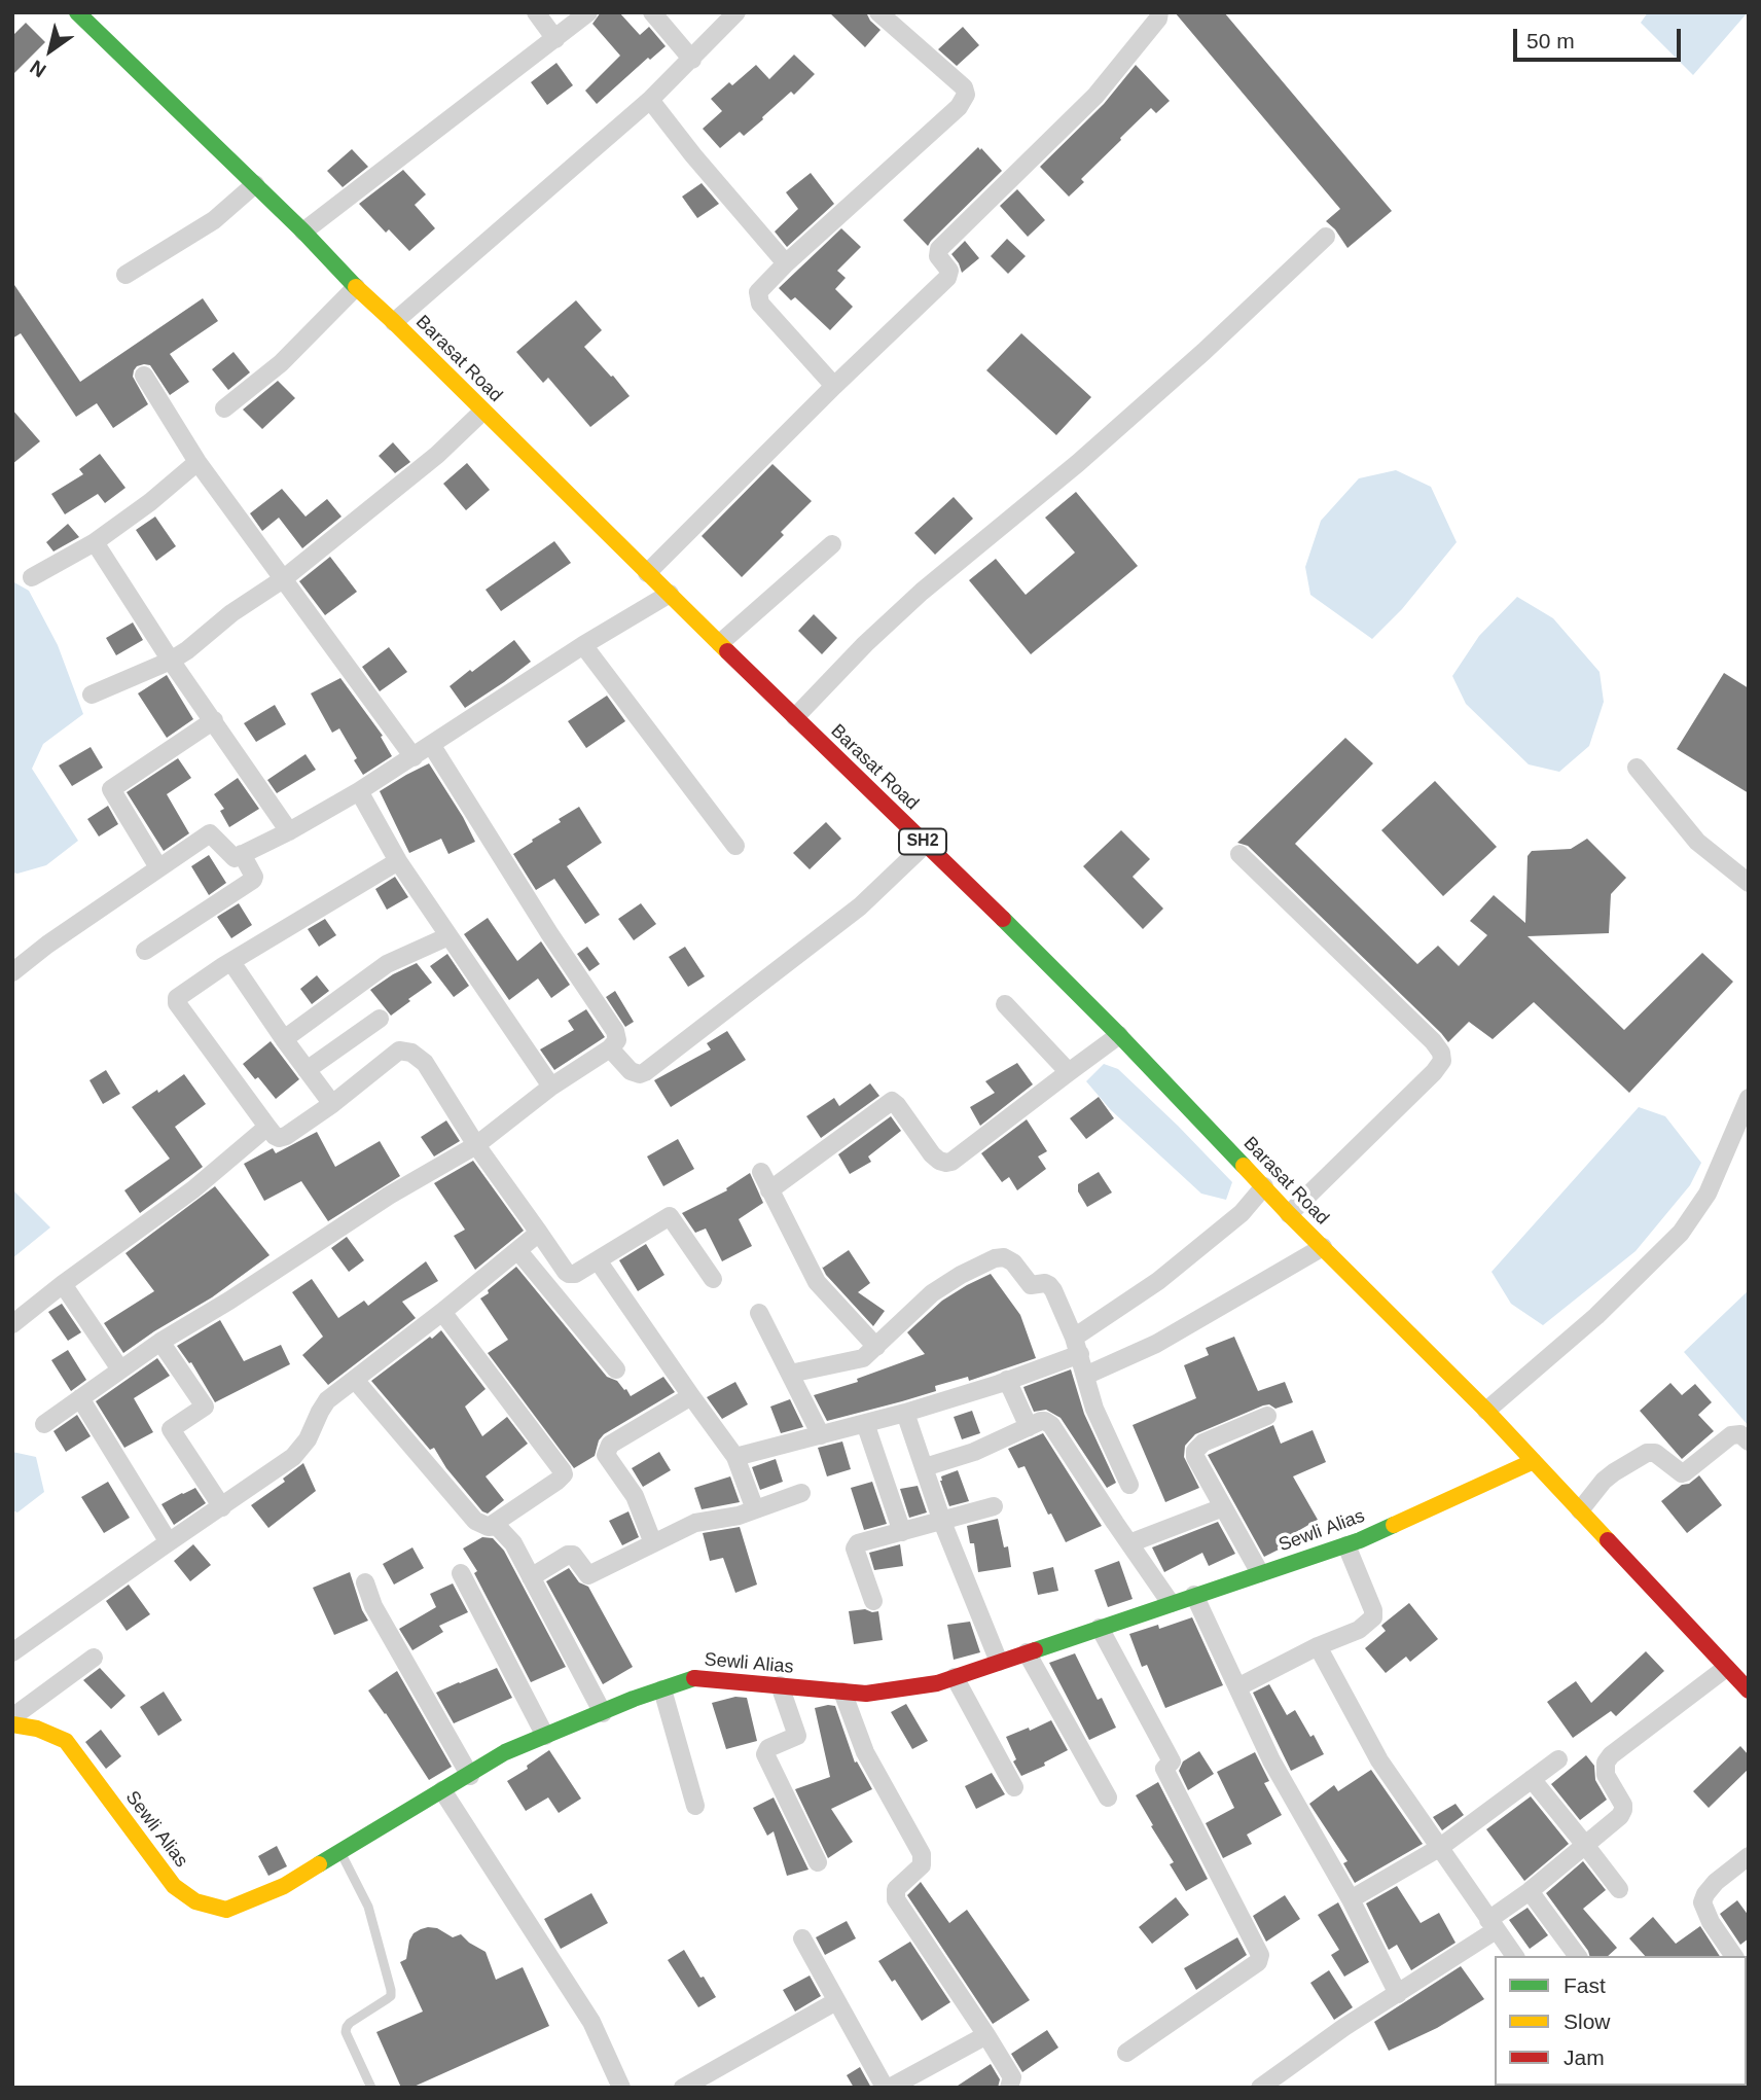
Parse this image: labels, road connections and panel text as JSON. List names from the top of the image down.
{
  "streets": {
    "main road": ["Barasat Road", "SH2", "Sewli Alias"]
  },
  "crossings": [
    ["Barasat Road", "Sewli Alias"]
  ],
  "legend": ["Fast", "Slow", "Jam"],
  "scale_bar": "50 m",
  "north": "bottom left"
}
